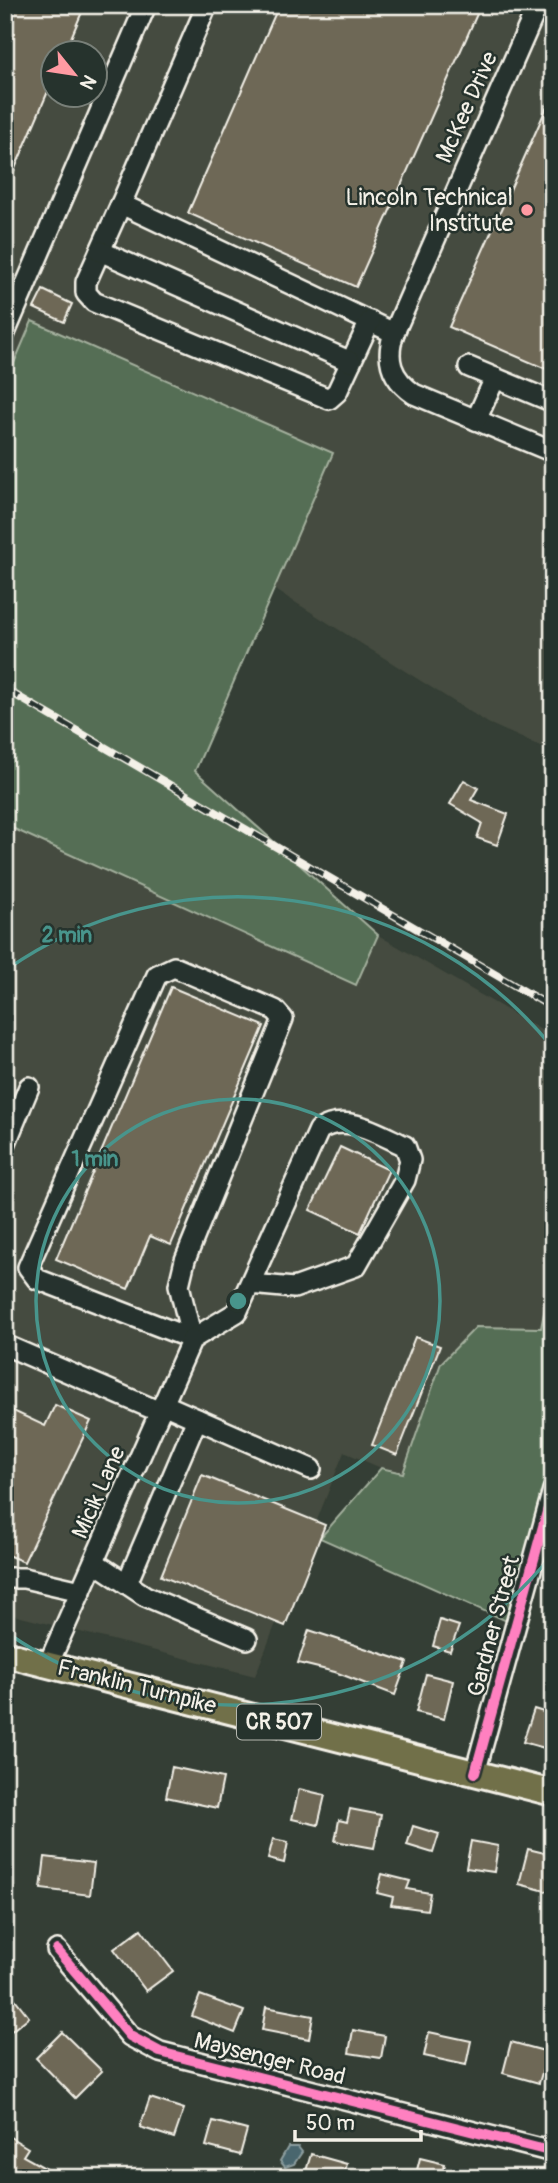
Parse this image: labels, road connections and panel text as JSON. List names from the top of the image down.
{
  "streets": {
    "main road": ["Franklin Turnpike", "CR 507"],
    "street": [
      "McKee Drive",
      "Micik Lane",
      "Gardner Street",
      "Maysenger Road"
    ]
  },
  "crossings": [
    ["Micik Lane", "Franklin Turnpike"],
    ["Gardner Street", "Franklin Turnpike"]
  ],
  "places": ["Lincoln Technical Institute"],
  "scale_bar": "50 m",
  "north": "bottom right",
  "rings": ["2 min", "1 min"]
}
